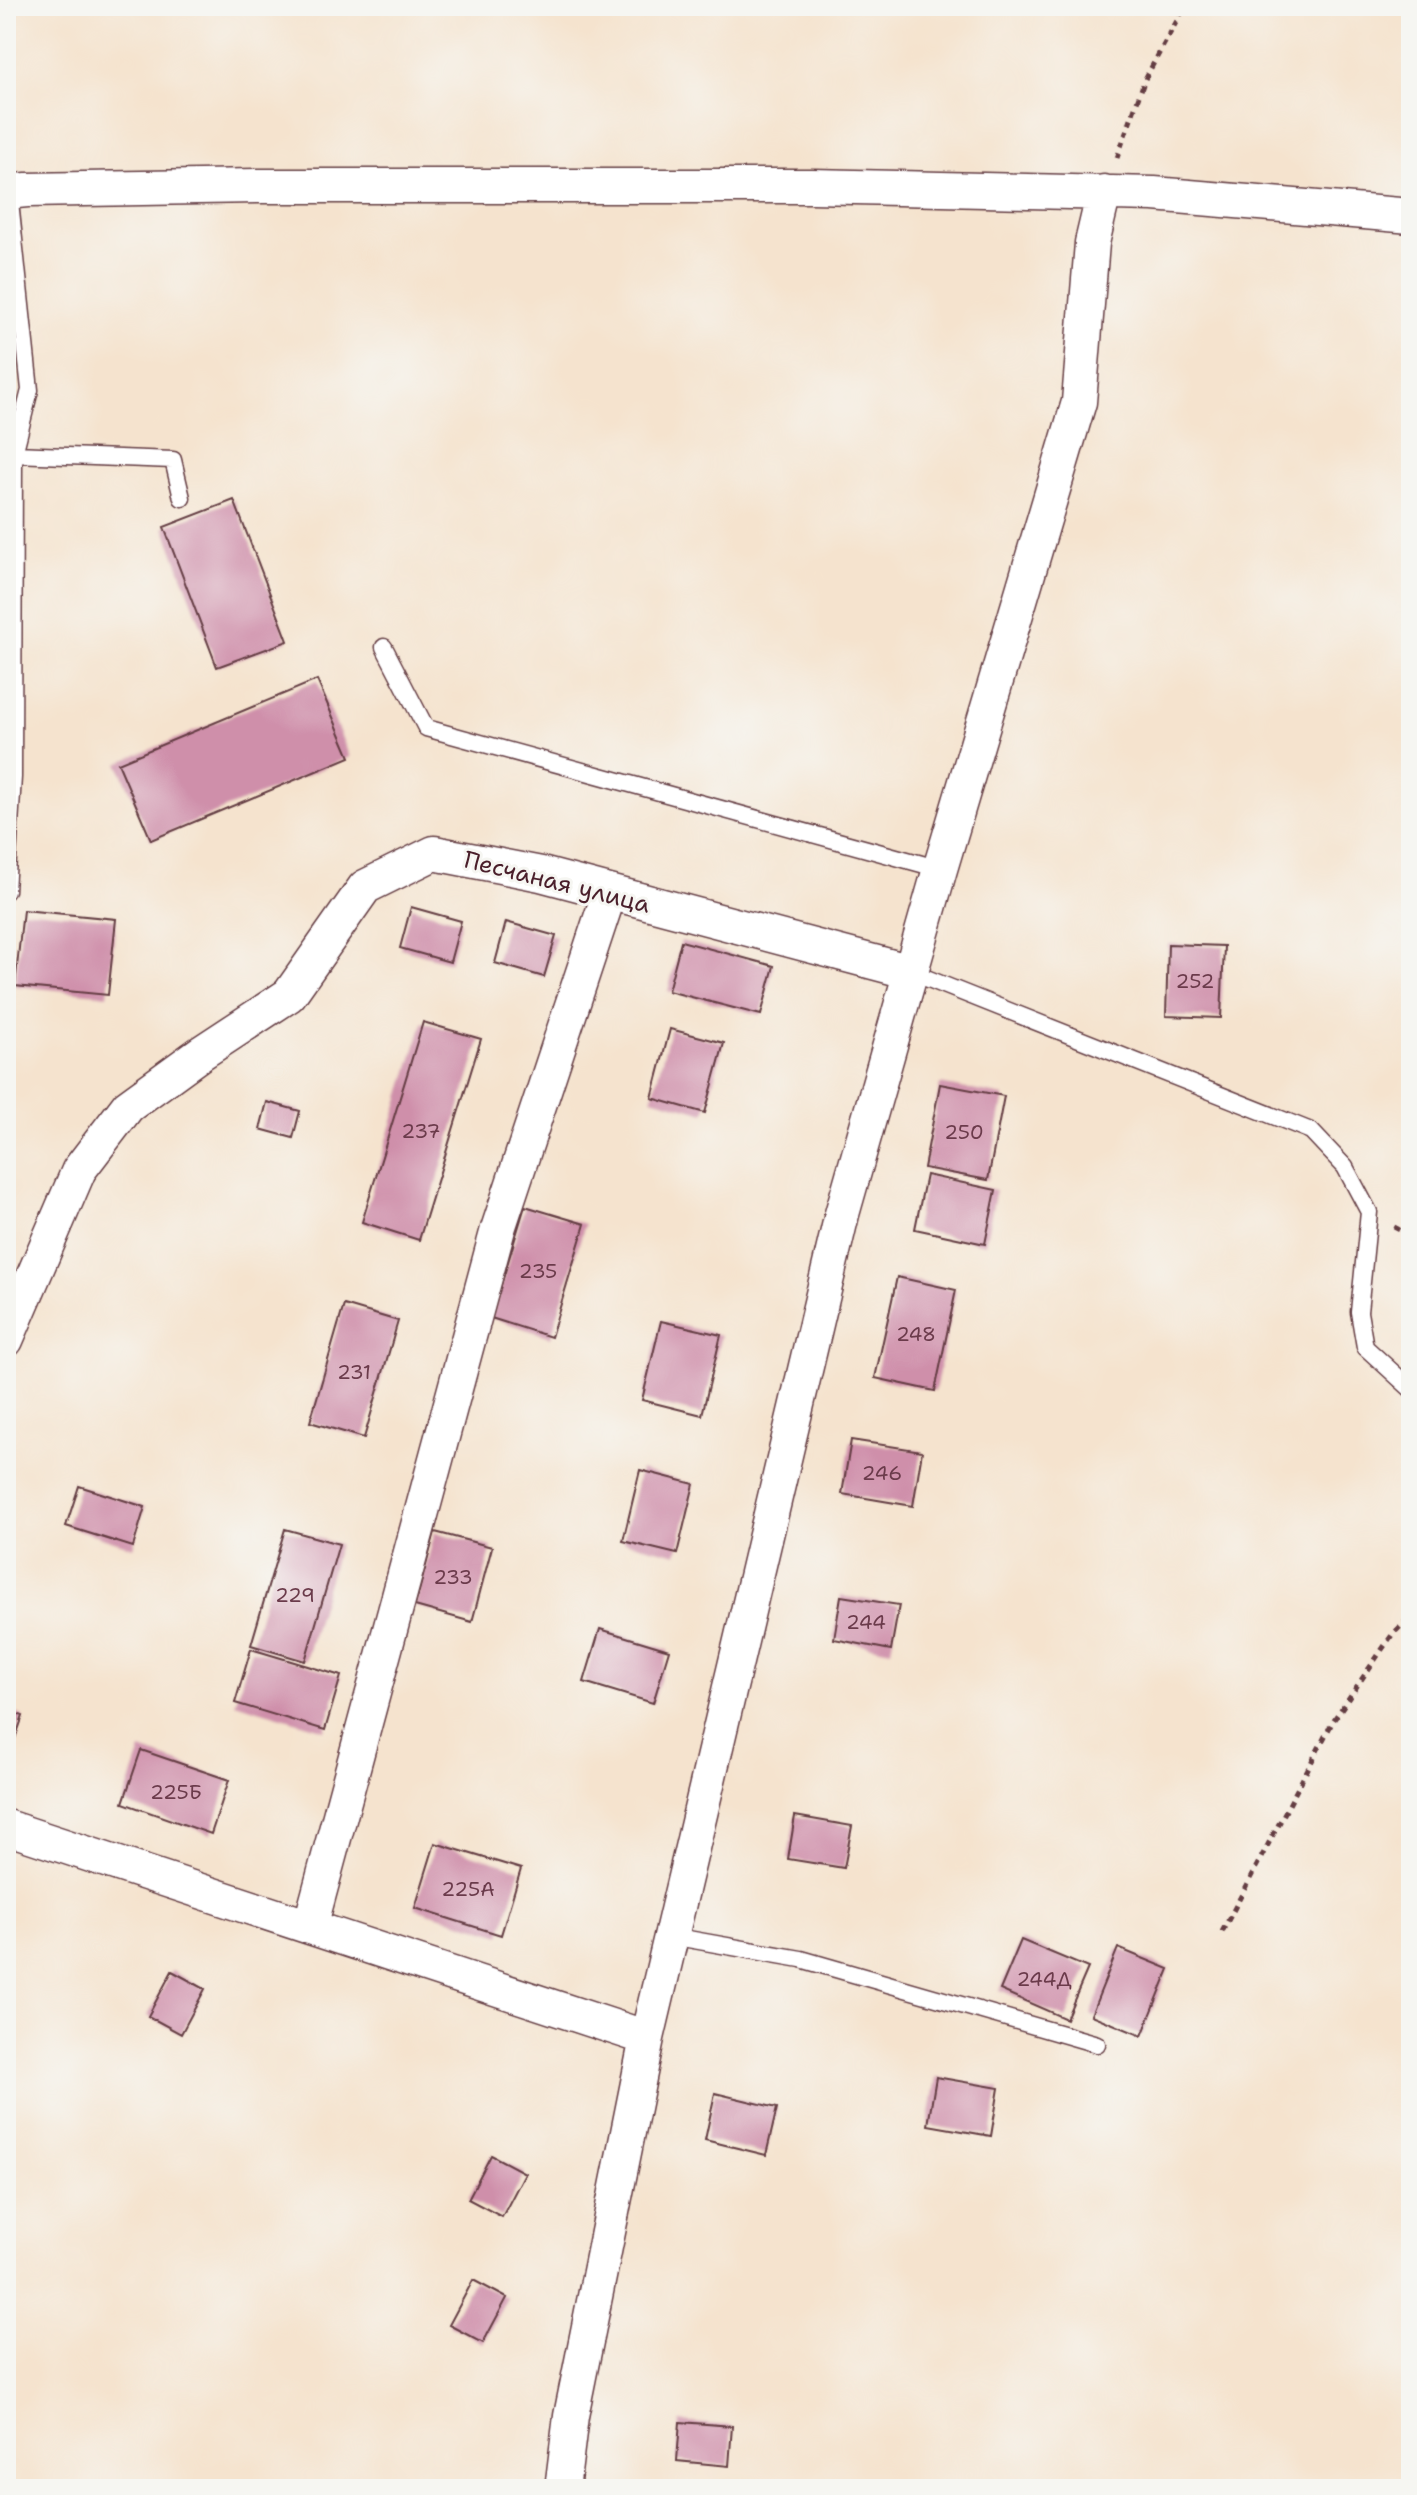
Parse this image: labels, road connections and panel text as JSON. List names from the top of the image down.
{
  "streets": {
    "street": ["Песчаная улица"]
  },
  "house_numbers": [
    "252",
    "237",
    "250",
    "235",
    "248",
    "231",
    "246",
    "233",
    "229",
    "244",
    "225Б",
    "225А",
    "244Д"
  ]
}
